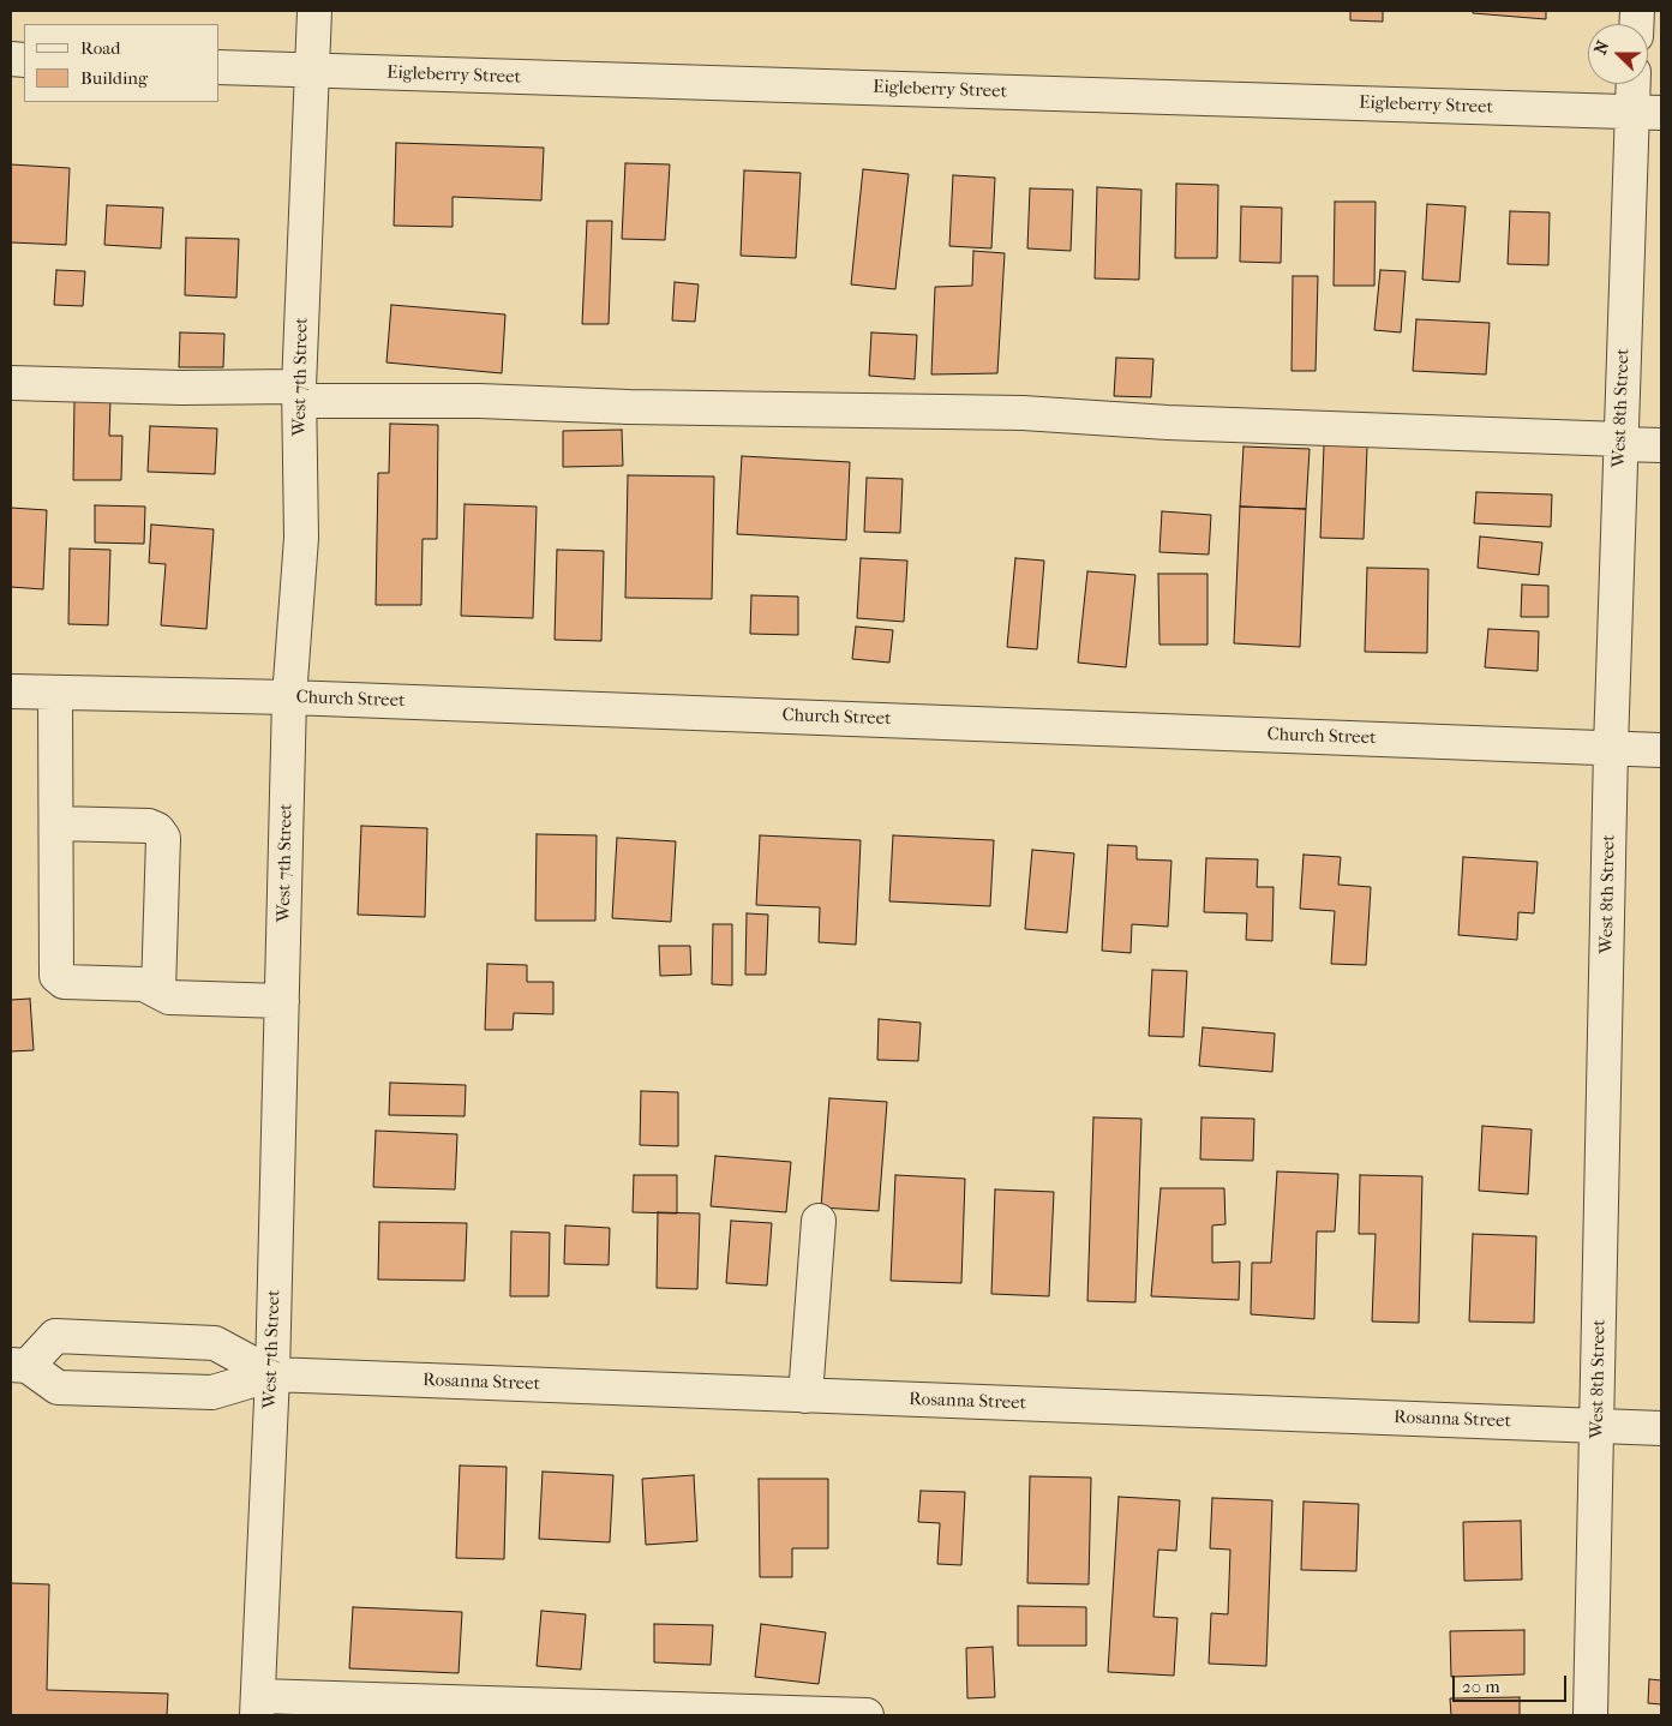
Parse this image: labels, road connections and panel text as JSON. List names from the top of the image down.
{
  "streets": {
    "street": [
      "Eigleberry Street",
      "West 7th Street",
      "West 8th Street",
      "Church Street",
      "Rosanna Street"
    ]
  },
  "crossings": [
    ["Eigleberry Street", "West 7th Street"],
    ["Eigleberry Street", "West 8th Street"],
    ["West 7th Street", "Church Street"],
    ["West 7th Street", "Rosanna Street"],
    ["West 8th Street", "Church Street"],
    ["West 8th Street", "Rosanna Street"]
  ],
  "legend": ["Road", "Building"],
  "scale_bar": "20 m",
  "north": "left"
}
